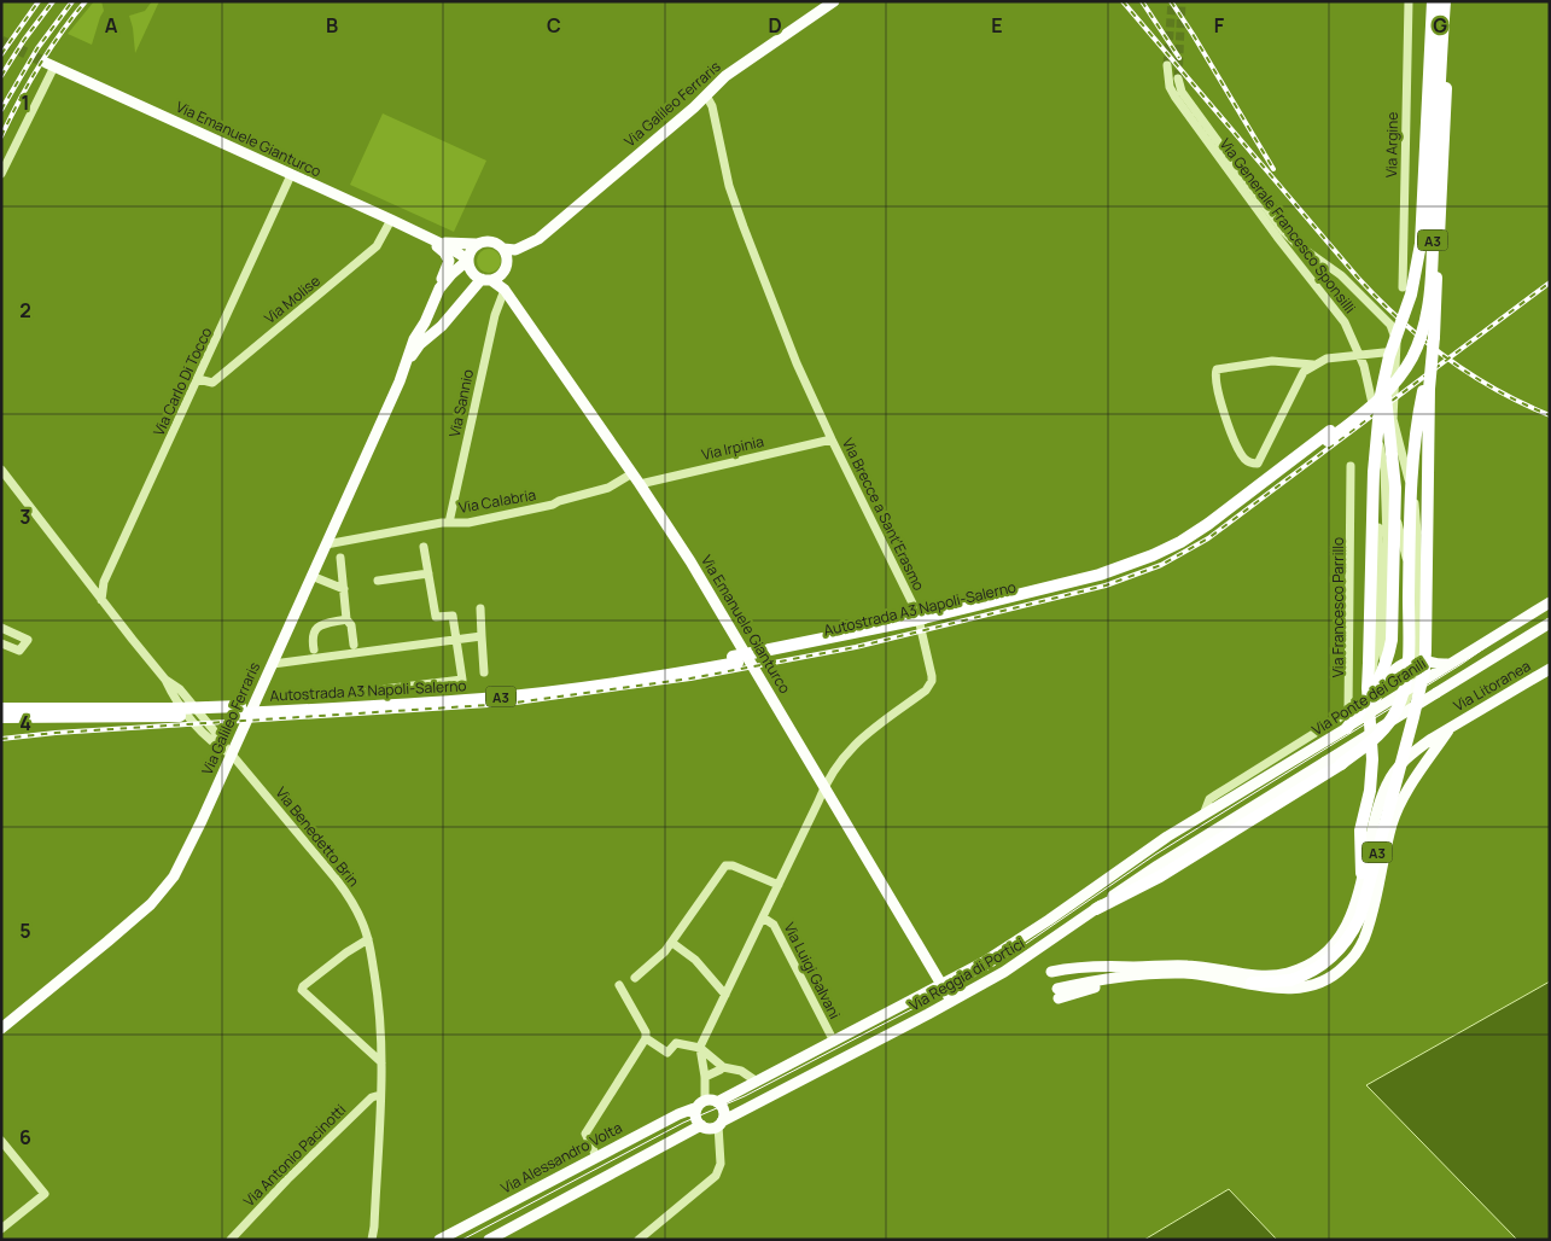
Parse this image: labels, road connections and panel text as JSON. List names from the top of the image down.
{
  "streets": {
    "highway": ["A3", "Autostrada A3 Napoli-Salerno"],
    "main road": [
      "Via Galileo Ferraris",
      "Via Emanuele Gianturco",
      "Via Litoranea",
      "Via Ponte dei Granili",
      "Via Reggia di Portici",
      "Via Alessandro Volta"
    ],
    "street": [
      "Via Argine",
      "Via Generale Francesco Sponsilli",
      "Via Molise",
      "Via Carlo Di Tocco",
      "Via Sannio",
      "Via Irpinia",
      "Via Calabria",
      "Via Brecce a Sant'Erasmo",
      "Via Francesco Parrillo",
      "Via Benedetto Brin",
      "Via Luigi Galvani",
      "Via Antonio Pacinotti"
    ]
  },
  "crossings": [
    ["Via Galileo Ferraris", "Via Emanuele Gianturco"],
    ["Via Galileo Ferraris", "Via Calabria"],
    ["Via Galileo Ferraris", "Via Brecce a Sant'Erasmo"],
    ["Via Galileo Ferraris", "Via Benedetto Brin"],
    ["Via Emanuele Gianturco", "Via Molise"],
    ["Via Emanuele Gianturco", "Via Carlo Di Tocco"],
    ["Via Emanuele Gianturco", "Via Sannio"],
    ["Via Emanuele Gianturco", "Via Irpinia"],
    ["Via Emanuele Gianturco", "Via Calabria"],
    ["Via Emanuele Gianturco", "Via Brecce a Sant'Erasmo"],
    ["Via Emanuele Gianturco", "Via Reggia di Portici"],
    ["Via Generale Francesco Sponsilli", "A3"],
    ["A3", "Autostrada A3 Napoli-Salerno"],
    ["A3", "Via Litoranea"],
    ["A3", "Via Ponte dei Granili"],
    ["A3", "Via Reggia di Portici"],
    ["Via Molise", "Via Carlo Di Tocco"],
    ["Via Carlo Di Tocco", "Via Benedetto Brin"],
    ["Via Sannio", "Via Calabria"],
    ["Via Irpinia", "Via Brecce a Sant'Erasmo"],
    ["Via Brecce a Sant'Erasmo", "Via Luigi Galvani"],
    ["Via Francesco Parrillo", "Via Ponte dei Granili"],
    ["Via Francesco Parrillo", "Via Reggia di Portici"],
    ["Via Ponte dei Granili", "Via Reggia di Portici"],
    ["Via Benedetto Brin", "Via Antonio Pacinotti"],
    ["Via Luigi Galvani", "Via Reggia di Portici"],
    ["Via Reggia di Portici", "Via Alessandro Volta"]
  ],
  "grid": {
    "columns": [
      "A",
      "B",
      "C",
      "D",
      "E",
      "F",
      "G"
    ],
    "rows": [
      "1",
      "2",
      "3",
      "4",
      "5",
      "6"
    ]
  }
}
